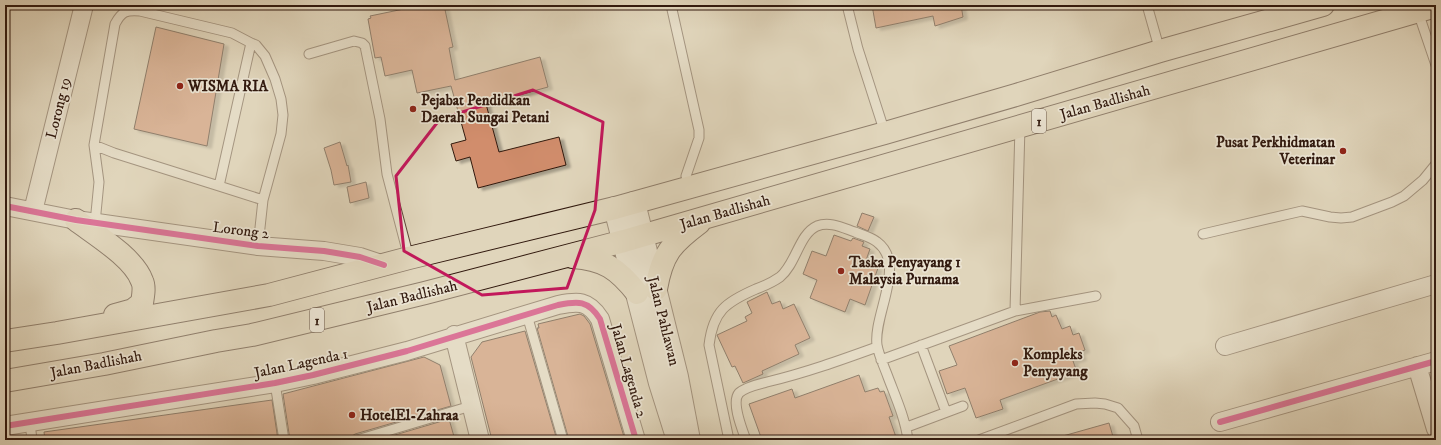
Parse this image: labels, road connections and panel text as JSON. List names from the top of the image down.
{
  "streets": {
    "main road": ["Jalan Badlishah", "1"],
    "street": [
      "Lorong 19",
      "Lorong 2",
      "Jalan Pahlawan",
      "Jalan Lagenda 1",
      "Jalan Lagenda 2"
    ]
  },
  "crossings": [
    ["Jalan Badlishah", "Jalan Pahlawan"],
    ["Lorong 19", "Lorong 2"],
    ["1", "Lorong 2"],
    ["1", "Jalan Pahlawan"],
    ["Jalan Lagenda 1", "Jalan Lagenda 2"]
  ],
  "places": [
    "WISMA RIA",
    "Pejabat Pendidkan Daerah Sungai Petani",
    "Pusat Perkhidmatan Veterinar",
    "Taska Penyayang 1 Malaysia Purnama",
    "Kompleks Penyayang",
    "HotelEl-Zahraa"
  ]
}
